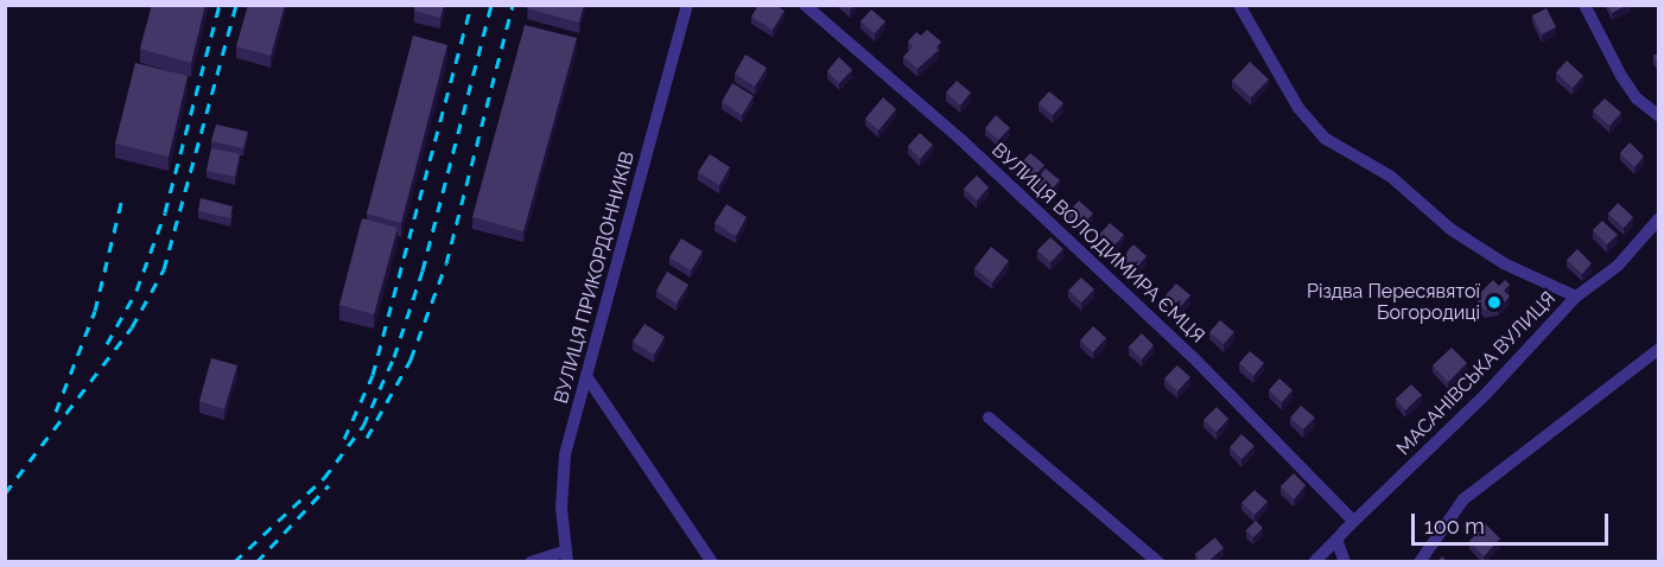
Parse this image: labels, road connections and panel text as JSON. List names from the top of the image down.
{
  "streets": {
    "street": ["ВУЛИЦЯ ВОЛОДИМИРА ЄМЦЯ", "ВУЛИЦЯ ПРИКОРДОННИКІВ", "МАСАНІВСЬКА ВУЛИЦЯ"]
  },
  "crossings": [
    ["ВУЛИЦЯ ВОЛОДИМИРА ЄМЦЯ", "МАСАНІВСЬКА ВУЛИЦЯ"]
  ],
  "places": ["Різдва Пересявятої Богородиці"],
  "scale_bar": "100 m"
}
